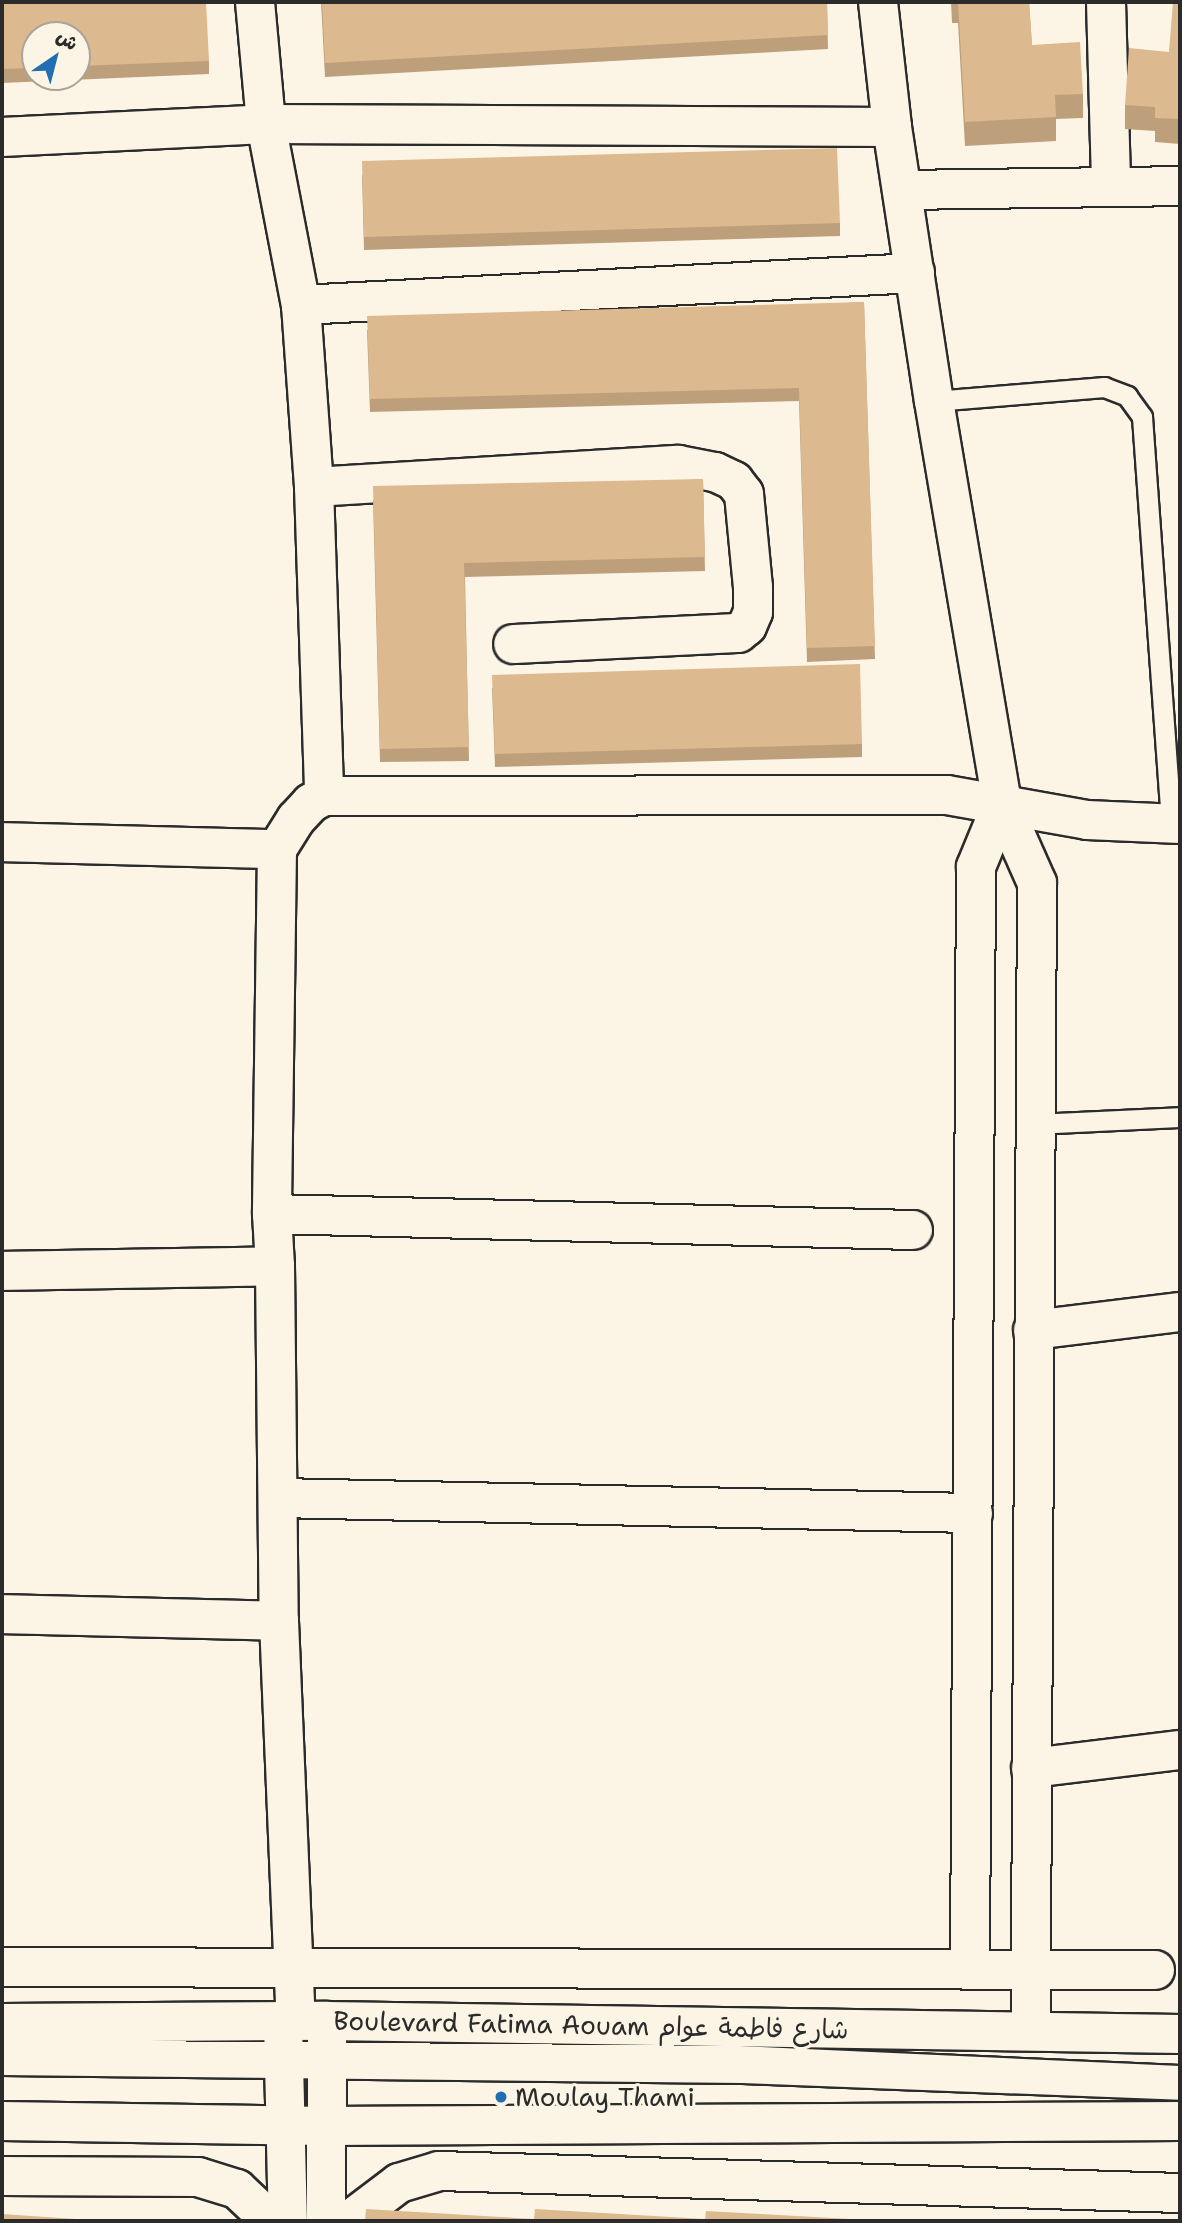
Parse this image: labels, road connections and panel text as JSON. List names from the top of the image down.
{
  "streets": {
    "street": ["Boulevard Fatima Aouam شارع فاطمة عوام"]
  },
  "places": ["Moulay Thami"],
  "north": "top right"
}
